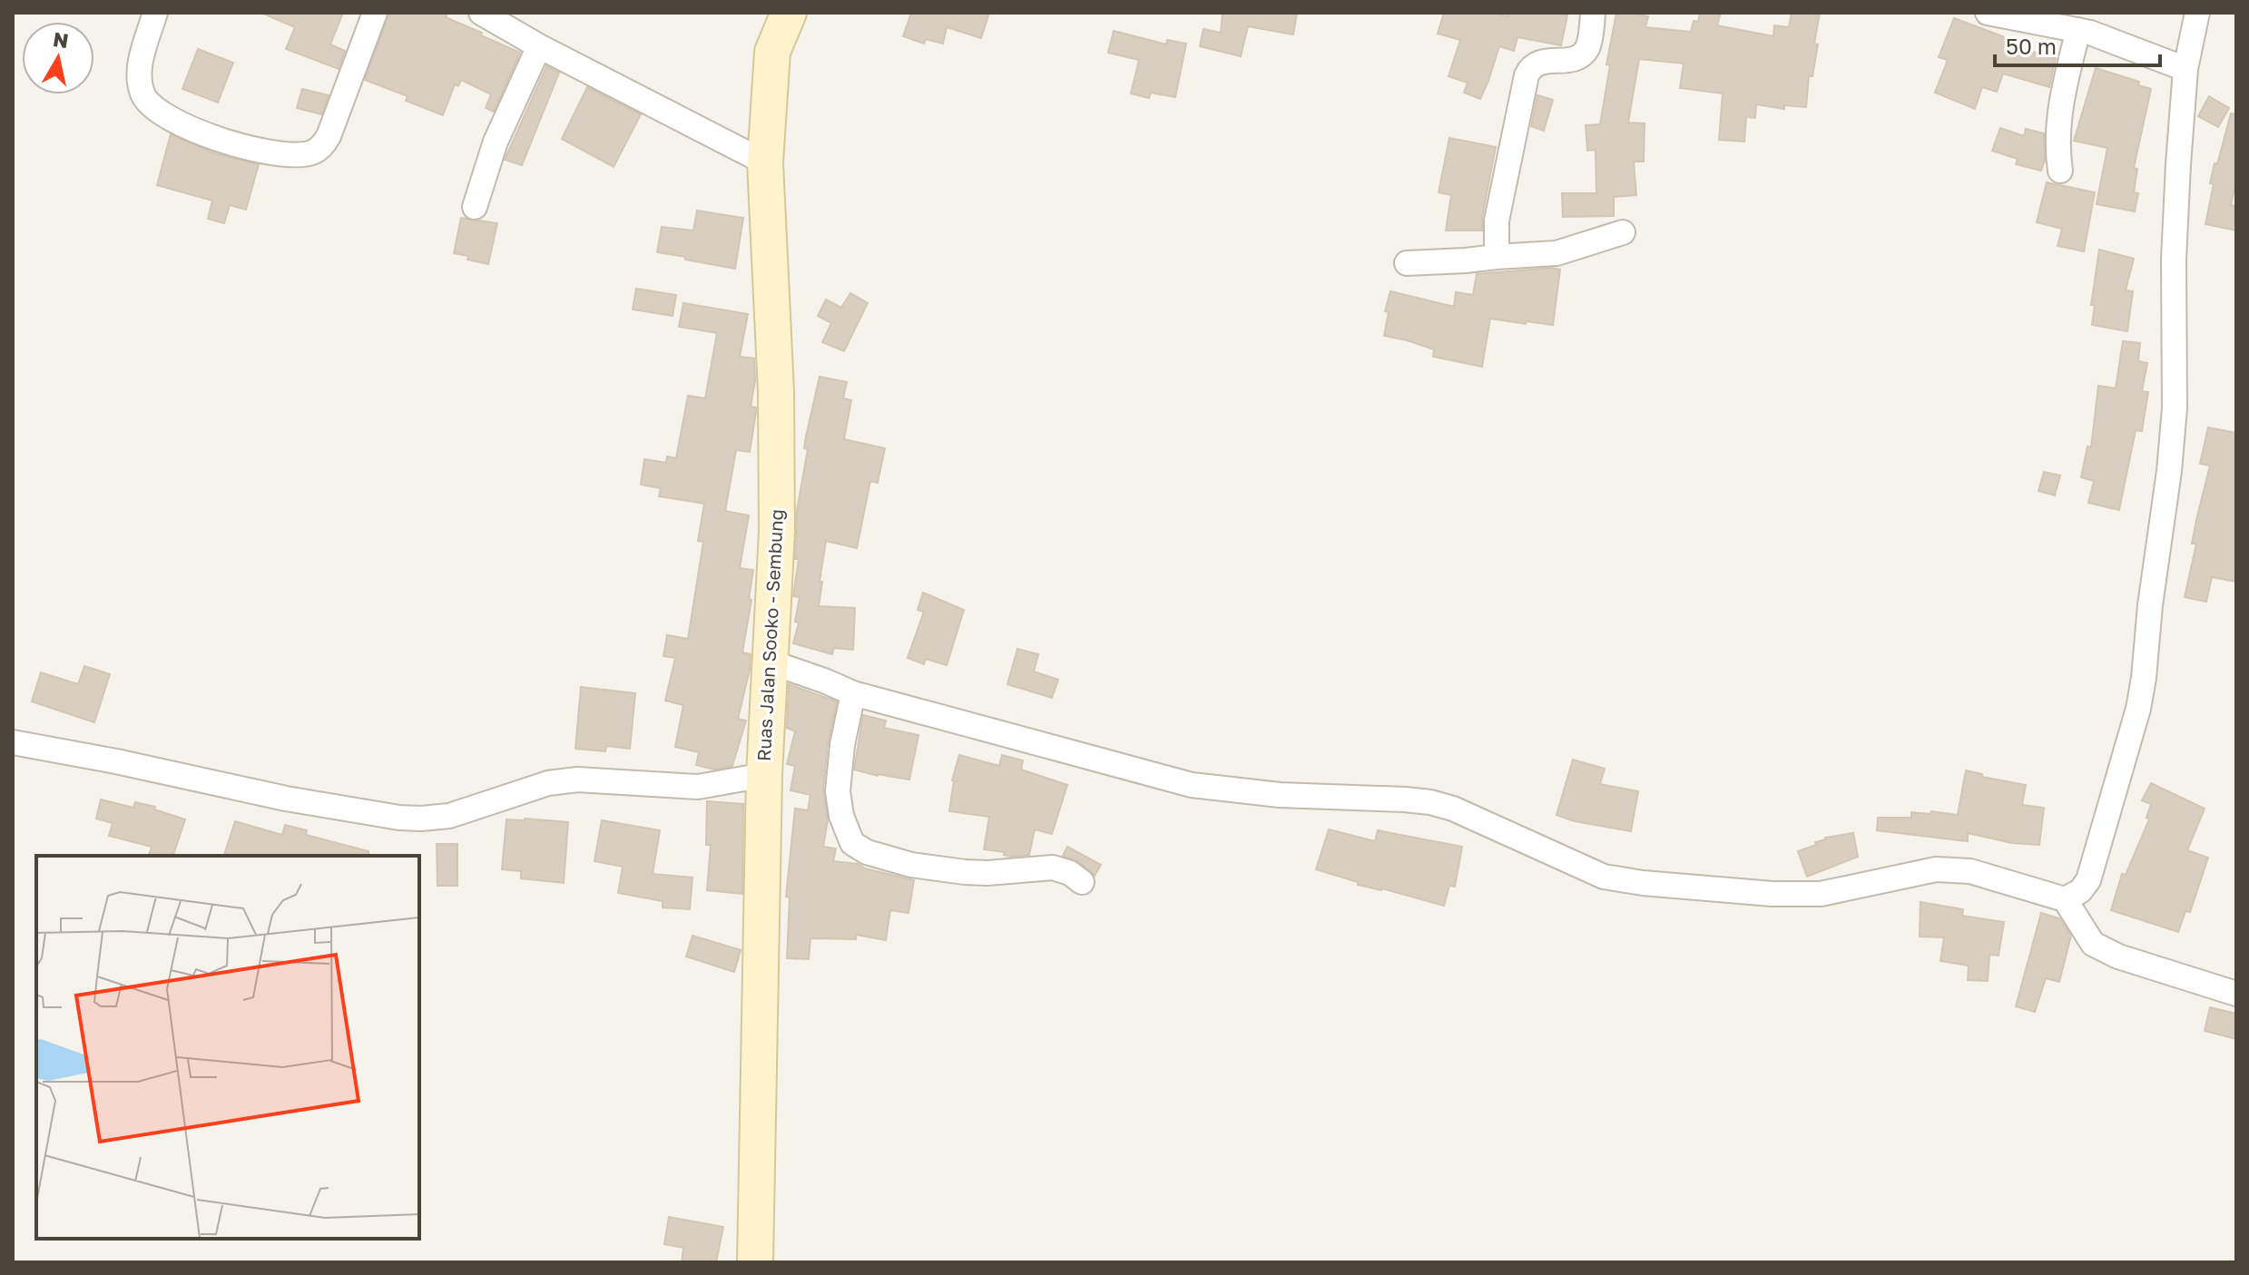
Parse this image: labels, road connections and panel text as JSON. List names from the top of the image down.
{
  "streets": {
    "main road": ["Ruas Jalan Sooko - Sembung"]
  },
  "scale_bar": "50 m",
  "north": "top"
}
